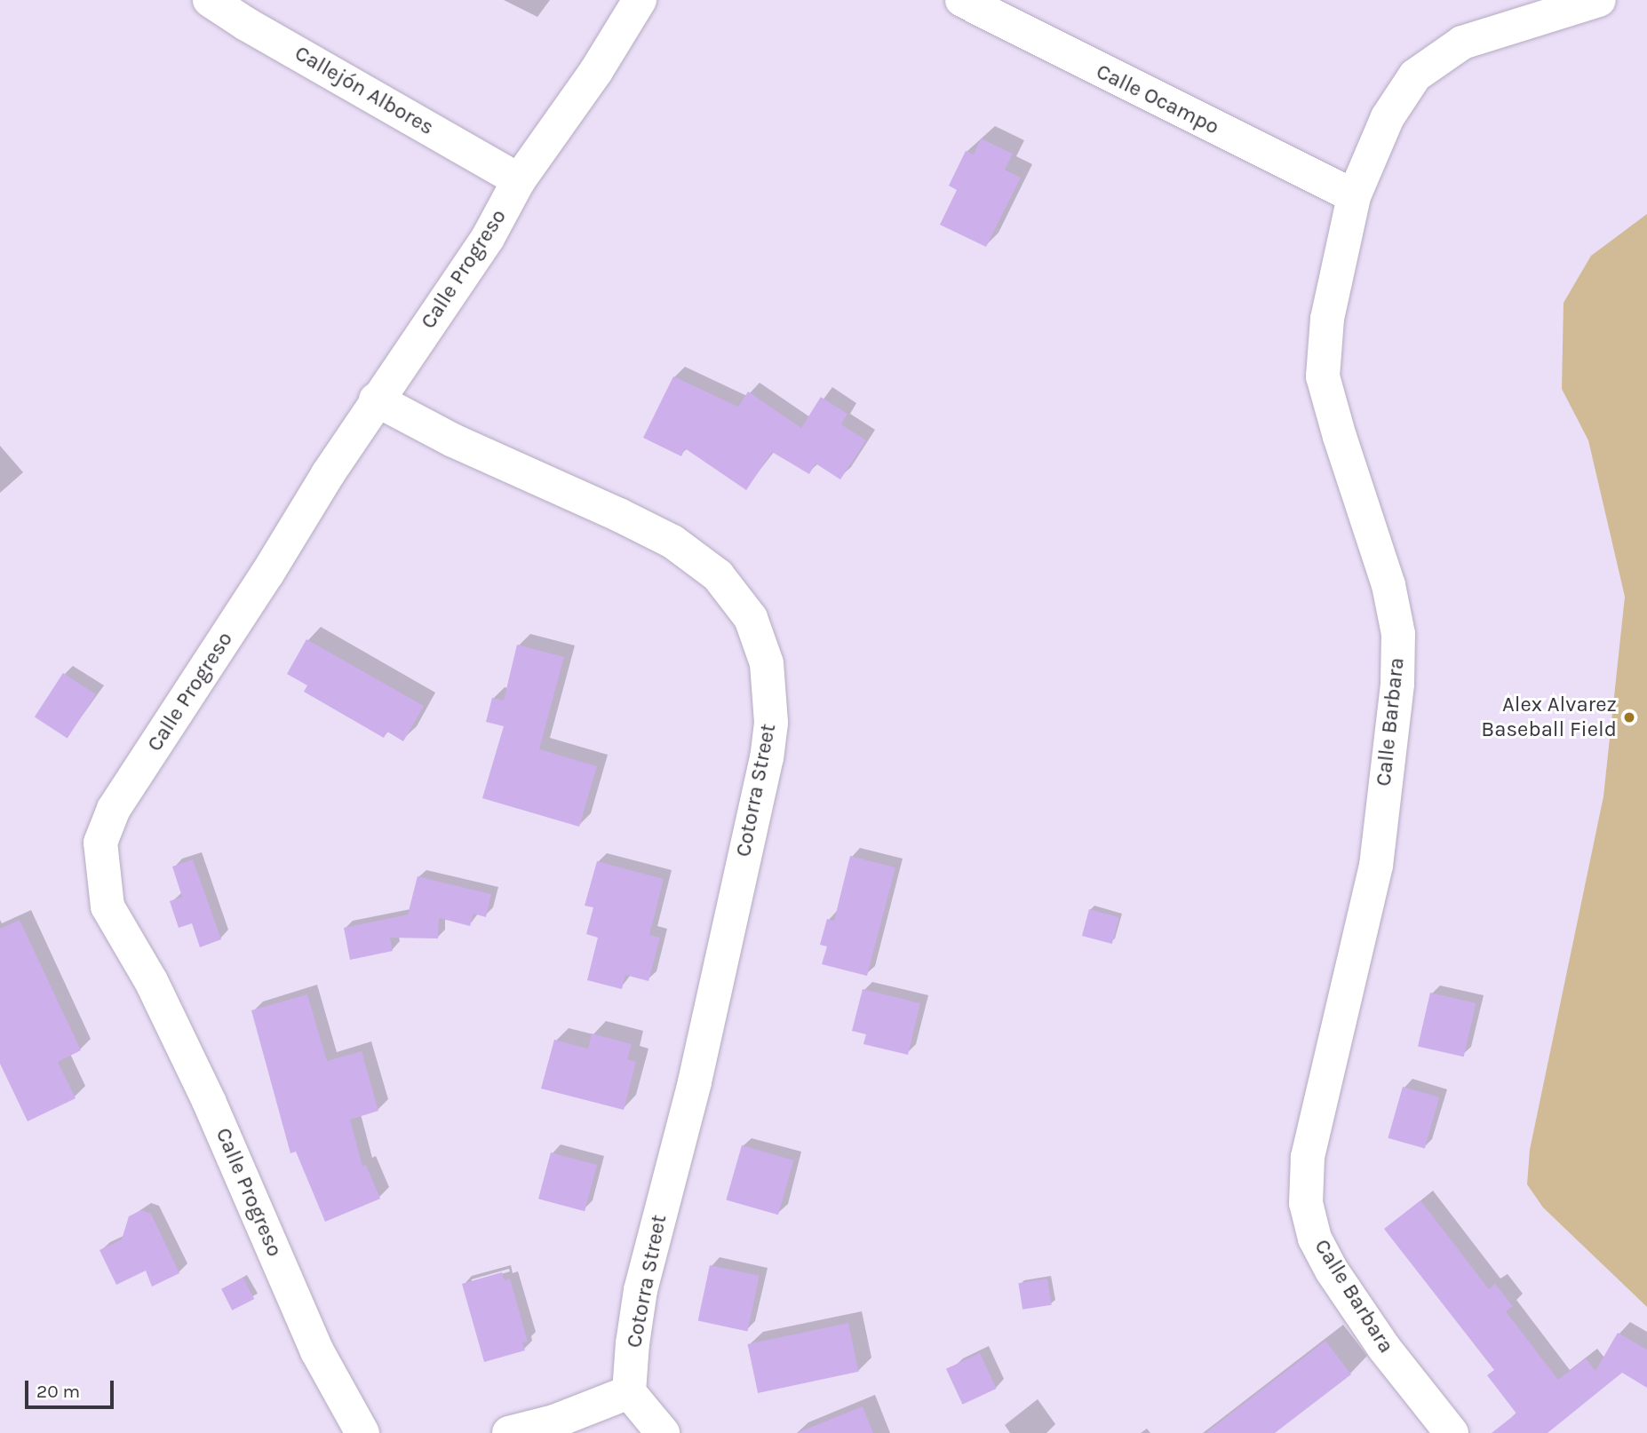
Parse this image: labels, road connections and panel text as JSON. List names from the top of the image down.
{
  "streets": {
    "street": [
      "Callejón Albores",
      "Calle Ocampo",
      "Calle Progreso",
      "Calle Barbara",
      "Cotorra Street"
    ]
  },
  "crossings": [
    ["Callejón Albores", "Calle Progreso"],
    ["Calle Ocampo", "Calle Barbara"],
    ["Calle Progreso", "Cotorra Street"]
  ],
  "places": ["Alex Alvarez Baseball Field"],
  "scale_bar": "20 m"
}
